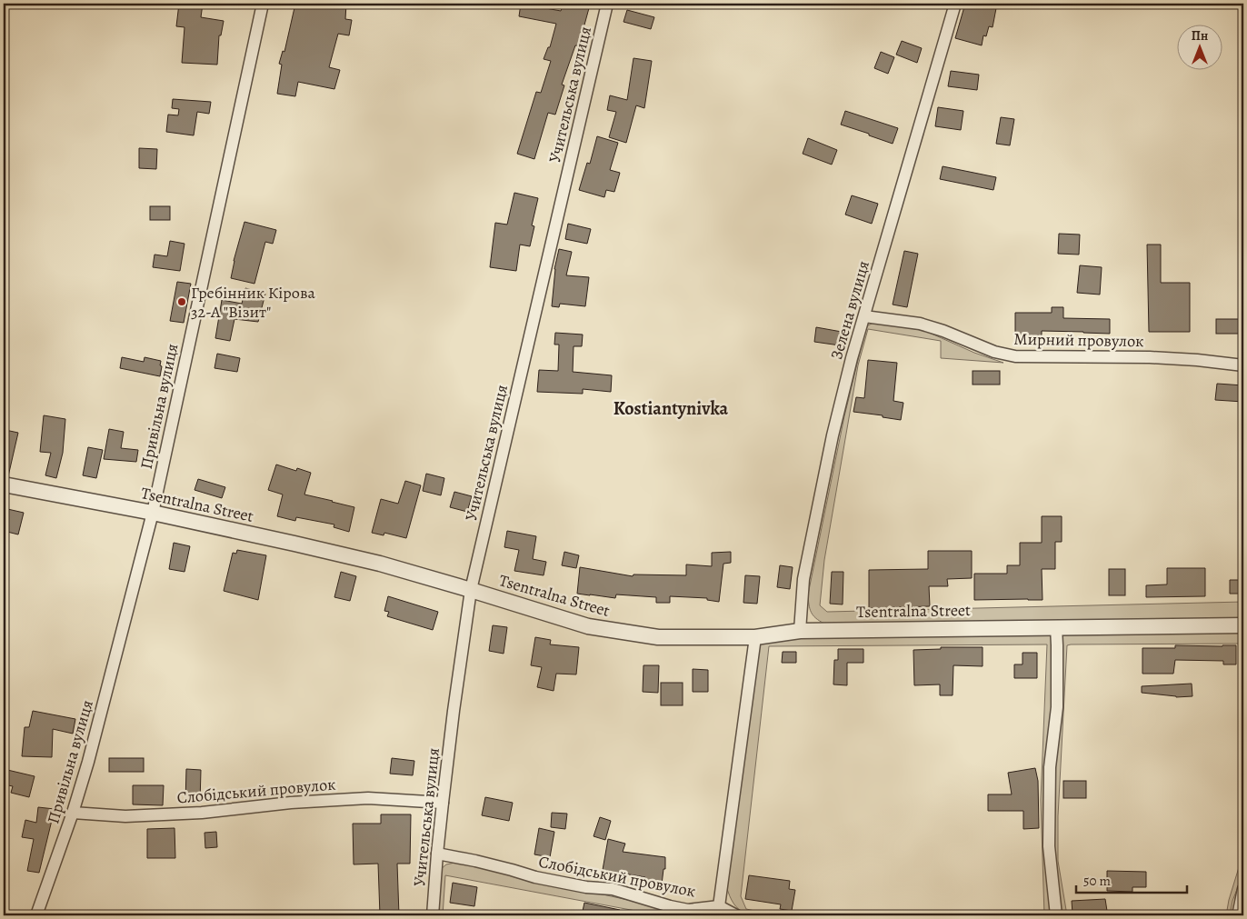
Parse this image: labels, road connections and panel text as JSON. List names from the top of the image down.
{
  "streets": {
    "street": [
      "Учительська вулиця",
      "Зелена вулиця",
      "Мирний провулок",
      "Привільна вулиця",
      "Tsentralna Street",
      "Слобідський провулок"
    ]
  },
  "crossings": [
    ["Учительська вулиця", "Tsentralna Street"],
    ["Учительська вулиця", "Слобідський провулок"],
    ["Зелена вулиця", "Мирний провулок"],
    ["Зелена вулиця", "Tsentralna Street"],
    ["Привільна вулиця", "Tsentralna Street"],
    ["Привільна вулиця", "Слобідський провулок"]
  ],
  "districts": ["Kostiantynivka"],
  "places": ["Гребінник Кірова 32-А \"Візит\""],
  "scale_bar": "50 m",
  "north": "top"
}
